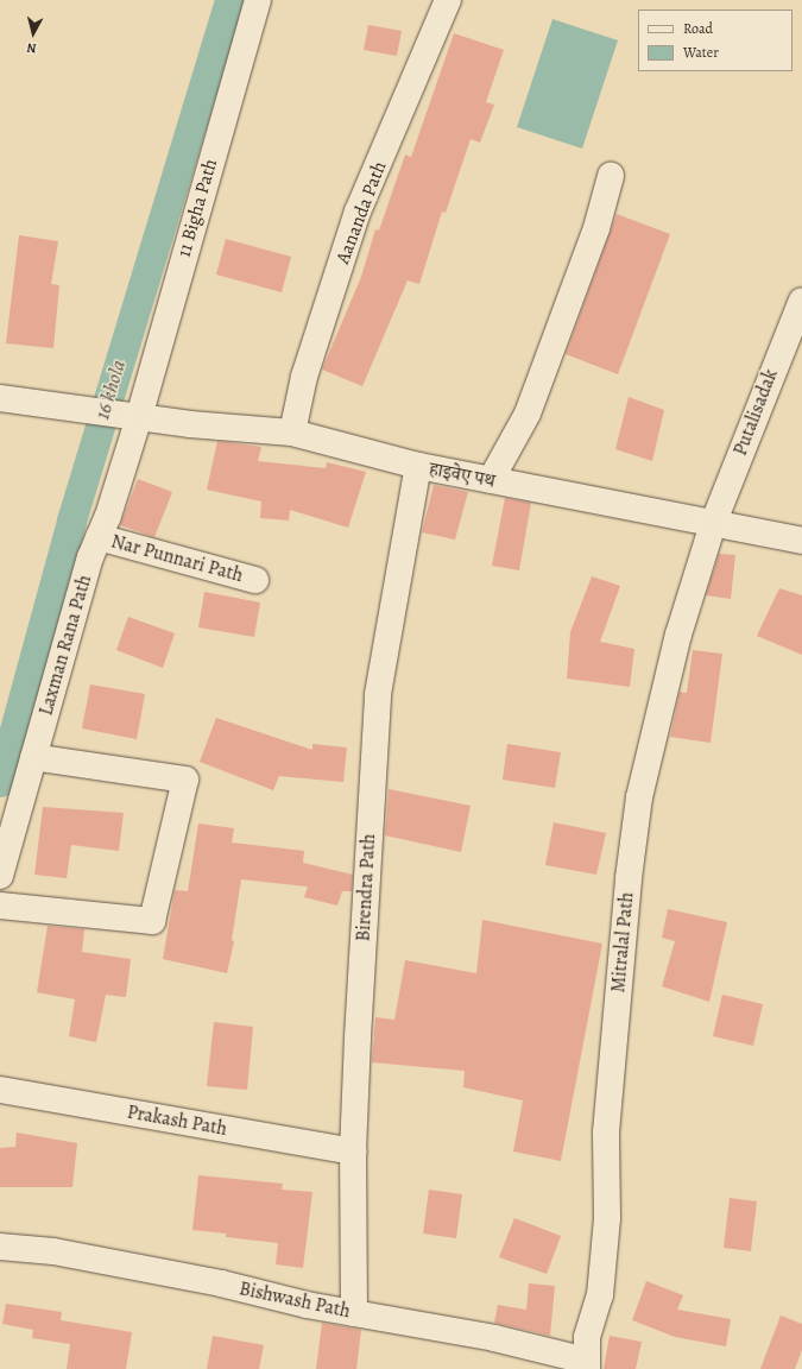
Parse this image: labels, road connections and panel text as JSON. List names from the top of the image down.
{
  "streets": {
    "street": [
      "11 Bigha Path",
      "Aananda Path",
      "Putalisadak",
      "हाइवेए पथ",
      "Nar Punnari Path",
      "Laxman Rana Path",
      "Birendra Path",
      "Mitralal Path",
      "Prakash Path",
      "Bishwash Path"
    ]
  },
  "crossings": [
    ["11 Bigha Path", "हाइवेए पथ"],
    ["11 Bigha Path", "Laxman Rana Path"],
    ["Aananda Path", "हाइवेए पथ"],
    ["Putalisadak", "हाइवेए पथ"],
    ["Putalisadak", "Mitralal Path"],
    ["हाइवेए पथ", "Laxman Rana Path"],
    ["हाइवेए पथ", "Birendra Path"],
    ["हाइवेए पथ", "Mitralal Path"],
    ["Nar Punnari Path", "Laxman Rana Path"],
    ["Birendra Path", "Prakash Path"],
    ["Birendra Path", "Bishwash Path"],
    ["Mitralal Path", "Bishwash Path"]
  ],
  "water": ["16 khola"],
  "legend": ["Road", "Water"],
  "north": "bottom"
}
